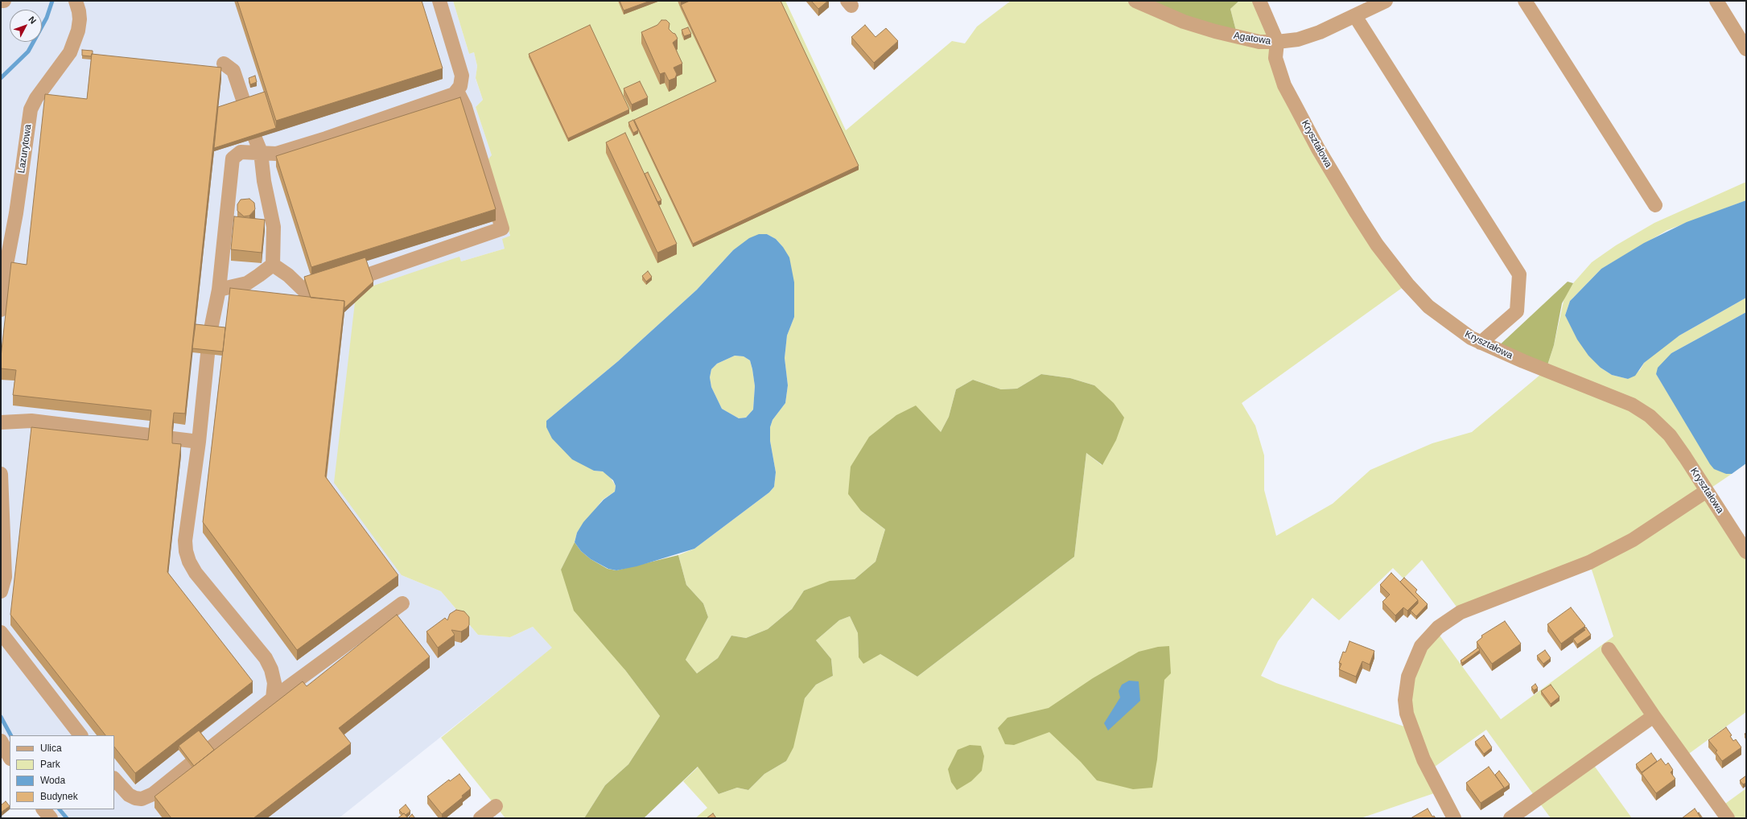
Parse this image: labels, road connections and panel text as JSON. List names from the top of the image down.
{
  "streets": {
    "street": ["Agatowa", "Kryształowa", "Lazurytowa"]
  },
  "crossings": [
    ["Agatowa", "Kryształowa"]
  ],
  "legend": [
    "Ulica",
    "Park",
    "Woda",
    "Budynek"
  ],
  "north": "top right"
}
